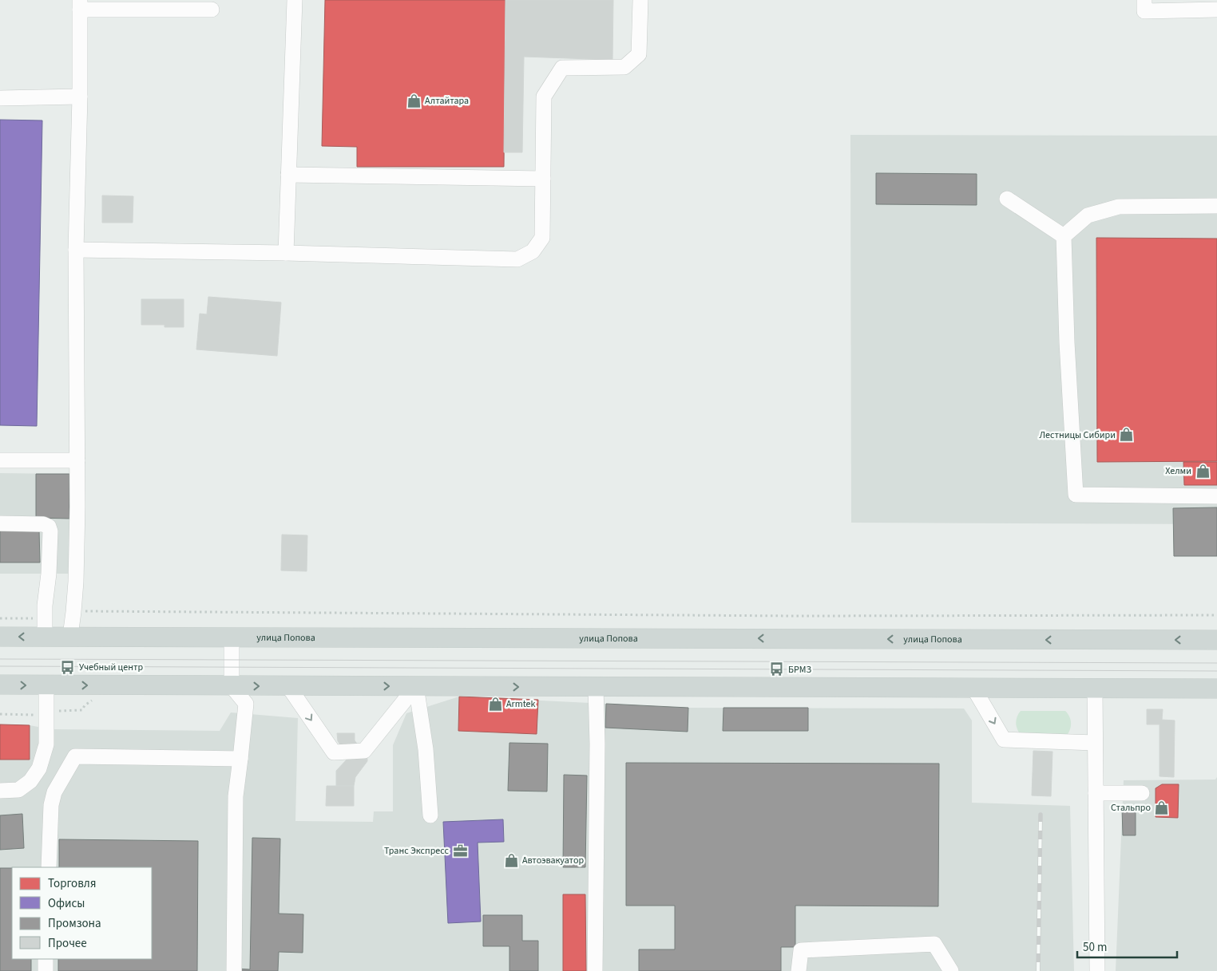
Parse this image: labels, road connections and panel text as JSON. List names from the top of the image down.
{
  "streets": {
    "main road": ["улица Попова"]
  },
  "places": {
    "shop": [
      "Алтайтара",
      "Лестницы Сибири",
      "Хелми",
      "Armtek",
      "Стальпро",
      "Автоэвакуатор"
    ],
    "bus stop": ["Учебный центр", "БРМЗ"],
    "office": ["Транс Экспресс"]
  },
  "legend": [
    "Торговля",
    "Офисы",
    "Промзона",
    "Прочее"
  ],
  "scale_bar": "50 m"
}
